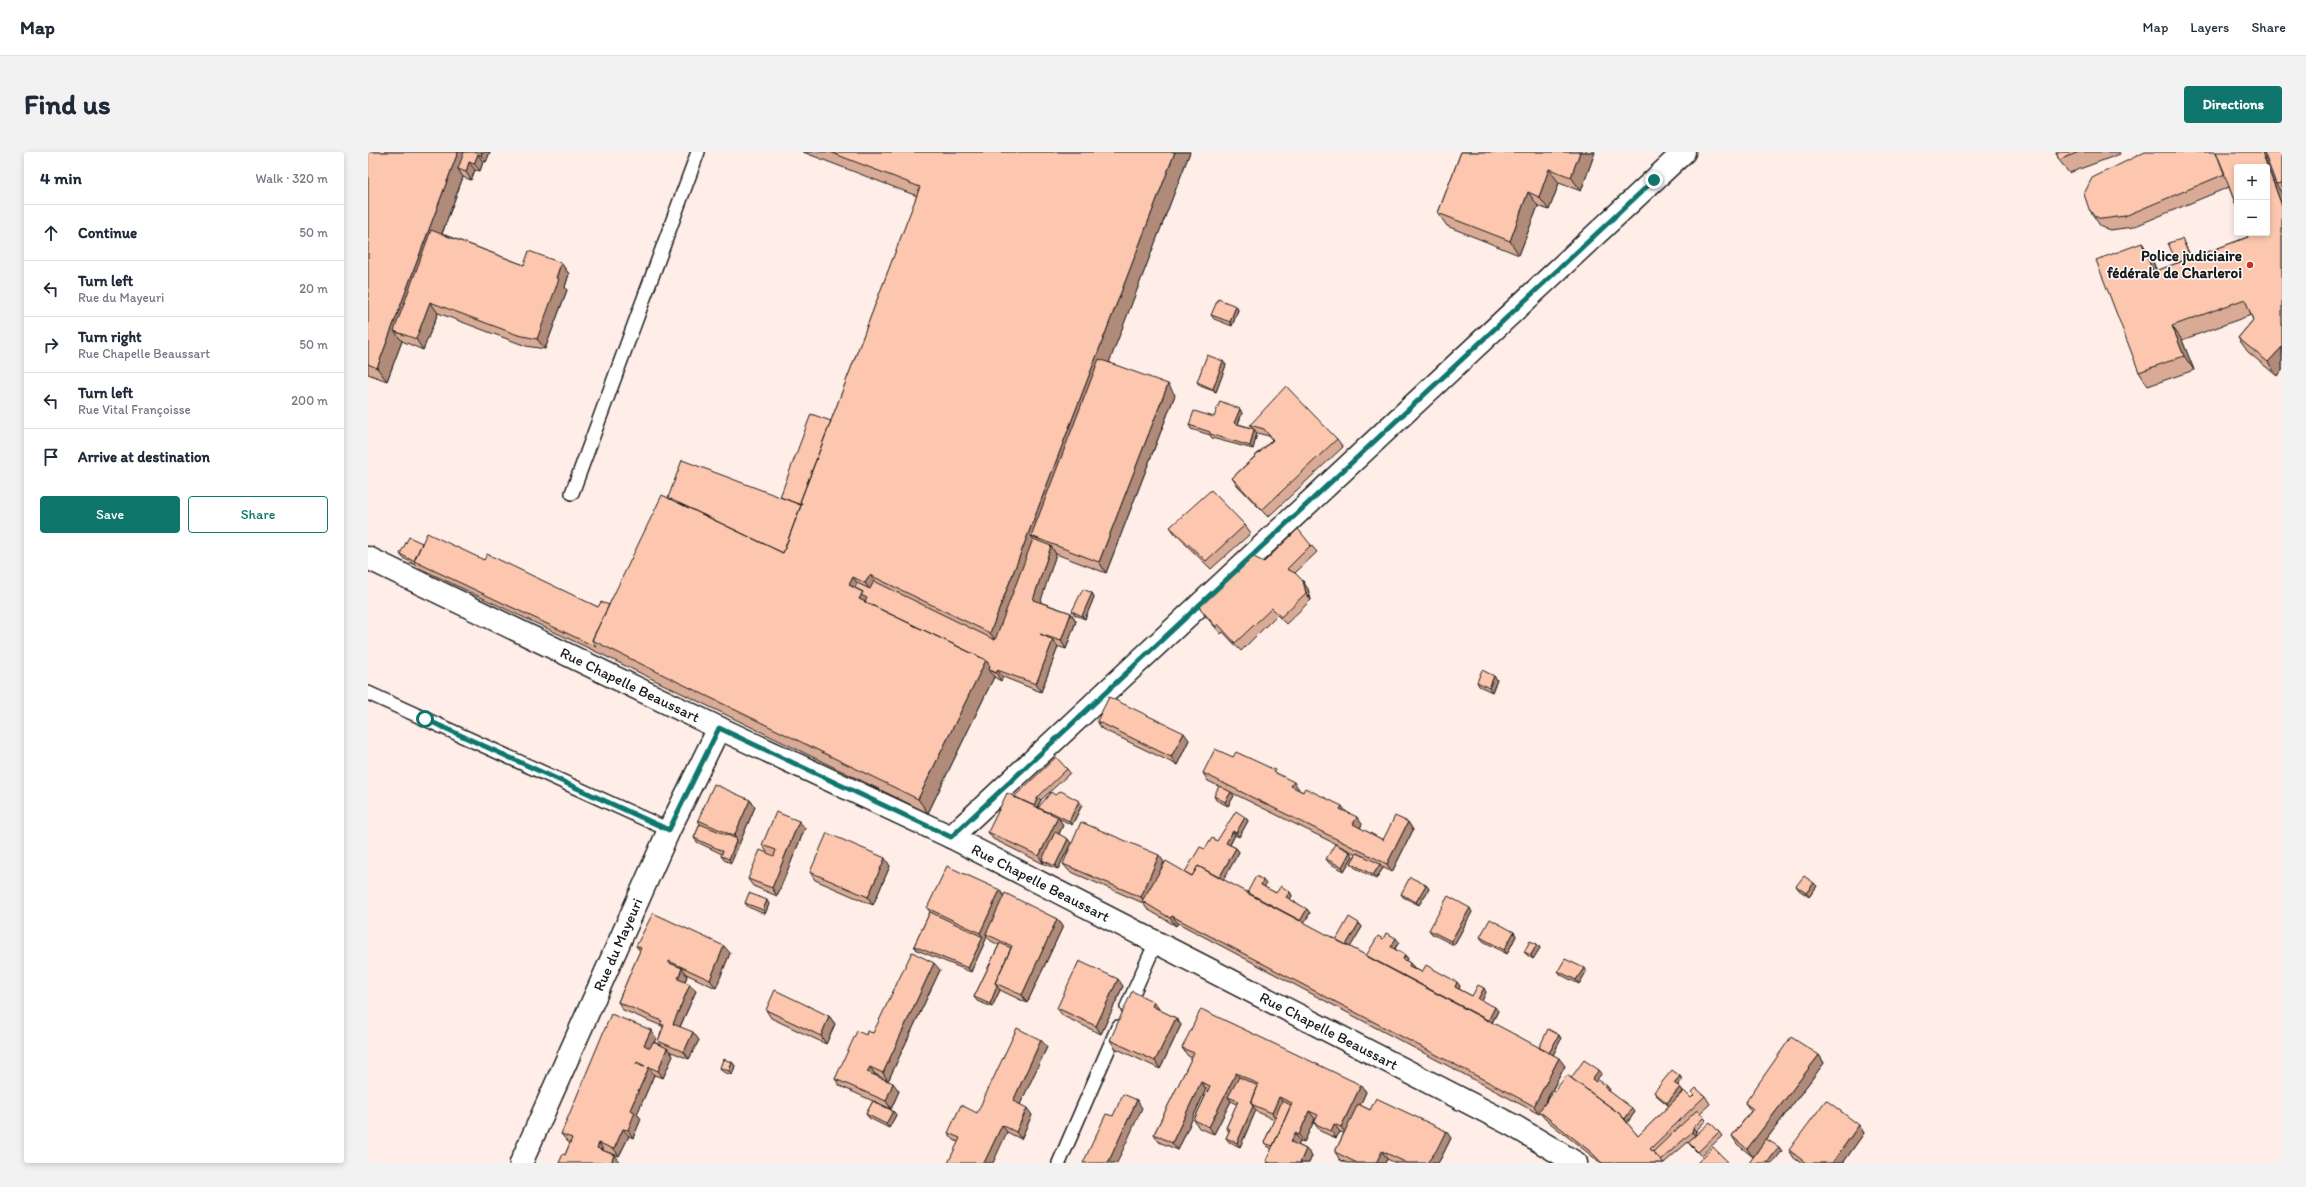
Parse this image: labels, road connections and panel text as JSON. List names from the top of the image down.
{
  "streets": {
    "street": ["Rue Chapelle Beaussart", "Rue du Mayeuri"]
  },
  "crossings": [
    ["Rue Chapelle Beaussart", "Rue du Mayeuri"]
  ],
  "places": ["Police judiciaire fédérale de Charleroi"],
  "page": {
    "header": "Map",
    "nav": ["Map", "Layers", "Share"],
    "buttons": [
      "Directions",
      ["Save", "Share"]
    ],
    "title": "Find us",
    "heading": ["4 min", "Walk · 320 m"],
    "map_buttons": ["+", "−"],
    "list": [
      ["Continue", "50 m"],
      ["Turn left", "Rue du Mayeuri", "20 m"],
      ["Turn right", "Rue Chapelle Beaussart", "50 m"],
      ["Turn left", "Rue Vital Françoisse", "200 m"],
      "Arrive at destination"
    ]
  }
}
